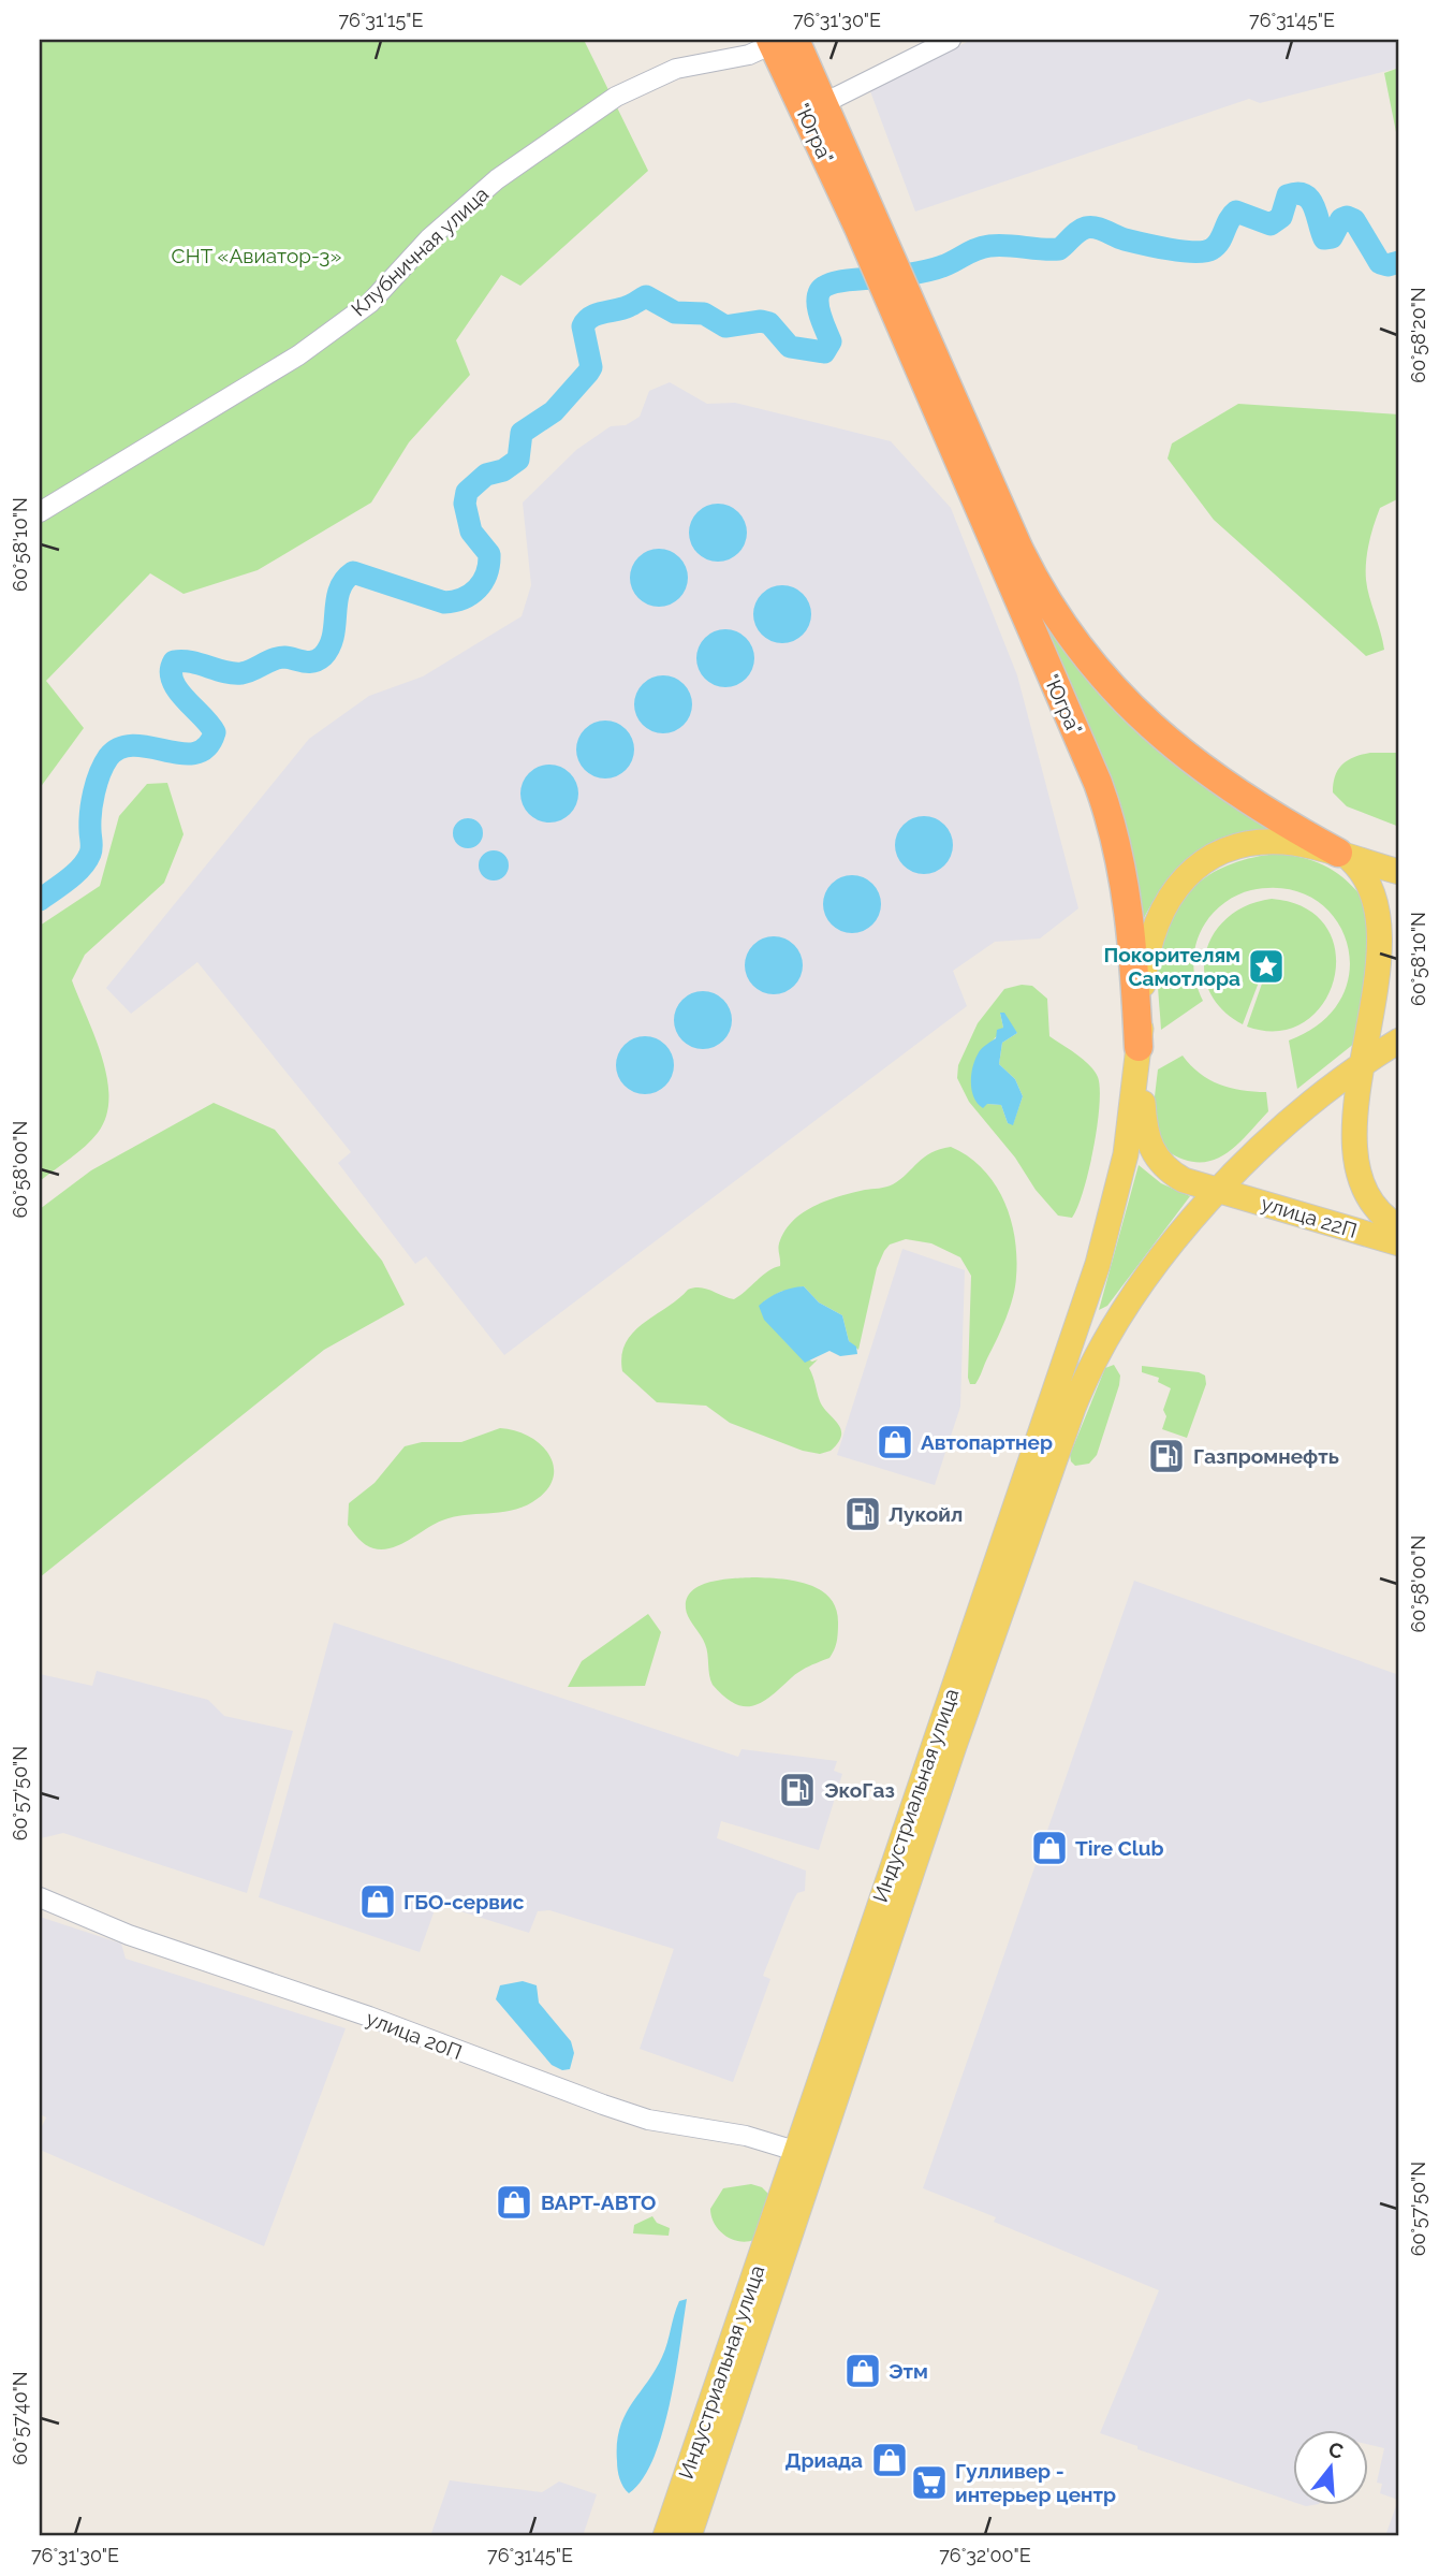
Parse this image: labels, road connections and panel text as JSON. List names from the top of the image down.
{
  "streets": {
    "highway": ["\"Югра\""],
    "main road": ["улица 22П", "Индустриальная улица"],
    "street": ["Клубничная улица", "улица 20П"]
  },
  "crossings": [
    ["\"Югра\"", "Клубничная улица"],
    ["\"Югра\"", "улица 22П"],
    ["\"Югра\"", "Индустриальная улица"],
    ["улица 22П", "Индустриальная улица"],
    ["Индустриальная улица", "улица 20П"]
  ],
  "parks": ["СНТ «Авиатор-3»"],
  "places": {
    "place": ["Покорителям Самотлора"],
    "shop": [
      "Автопартнер",
      "Tire Club",
      "ГБО-сервис",
      "ВАРТ-АВТО",
      "Этм",
      "Дриада"
    ],
    "fuel station": ["Газпромнефть", "Лукойл", "ЭкоГаз"],
    "supermarket": ["Гулливер - интерьер центр"]
  },
  "north": "top",
  "coordinates": [
    "76°31'15\"E",
    "76°31'30\"E",
    "76°31'45\"E",
    "60°58'20\"N",
    "60°58'10\"N",
    "60°58'00\"N",
    "60°57'50\"N",
    "60°57'40\"N",
    "76°32'00\"E"
  ]
}
